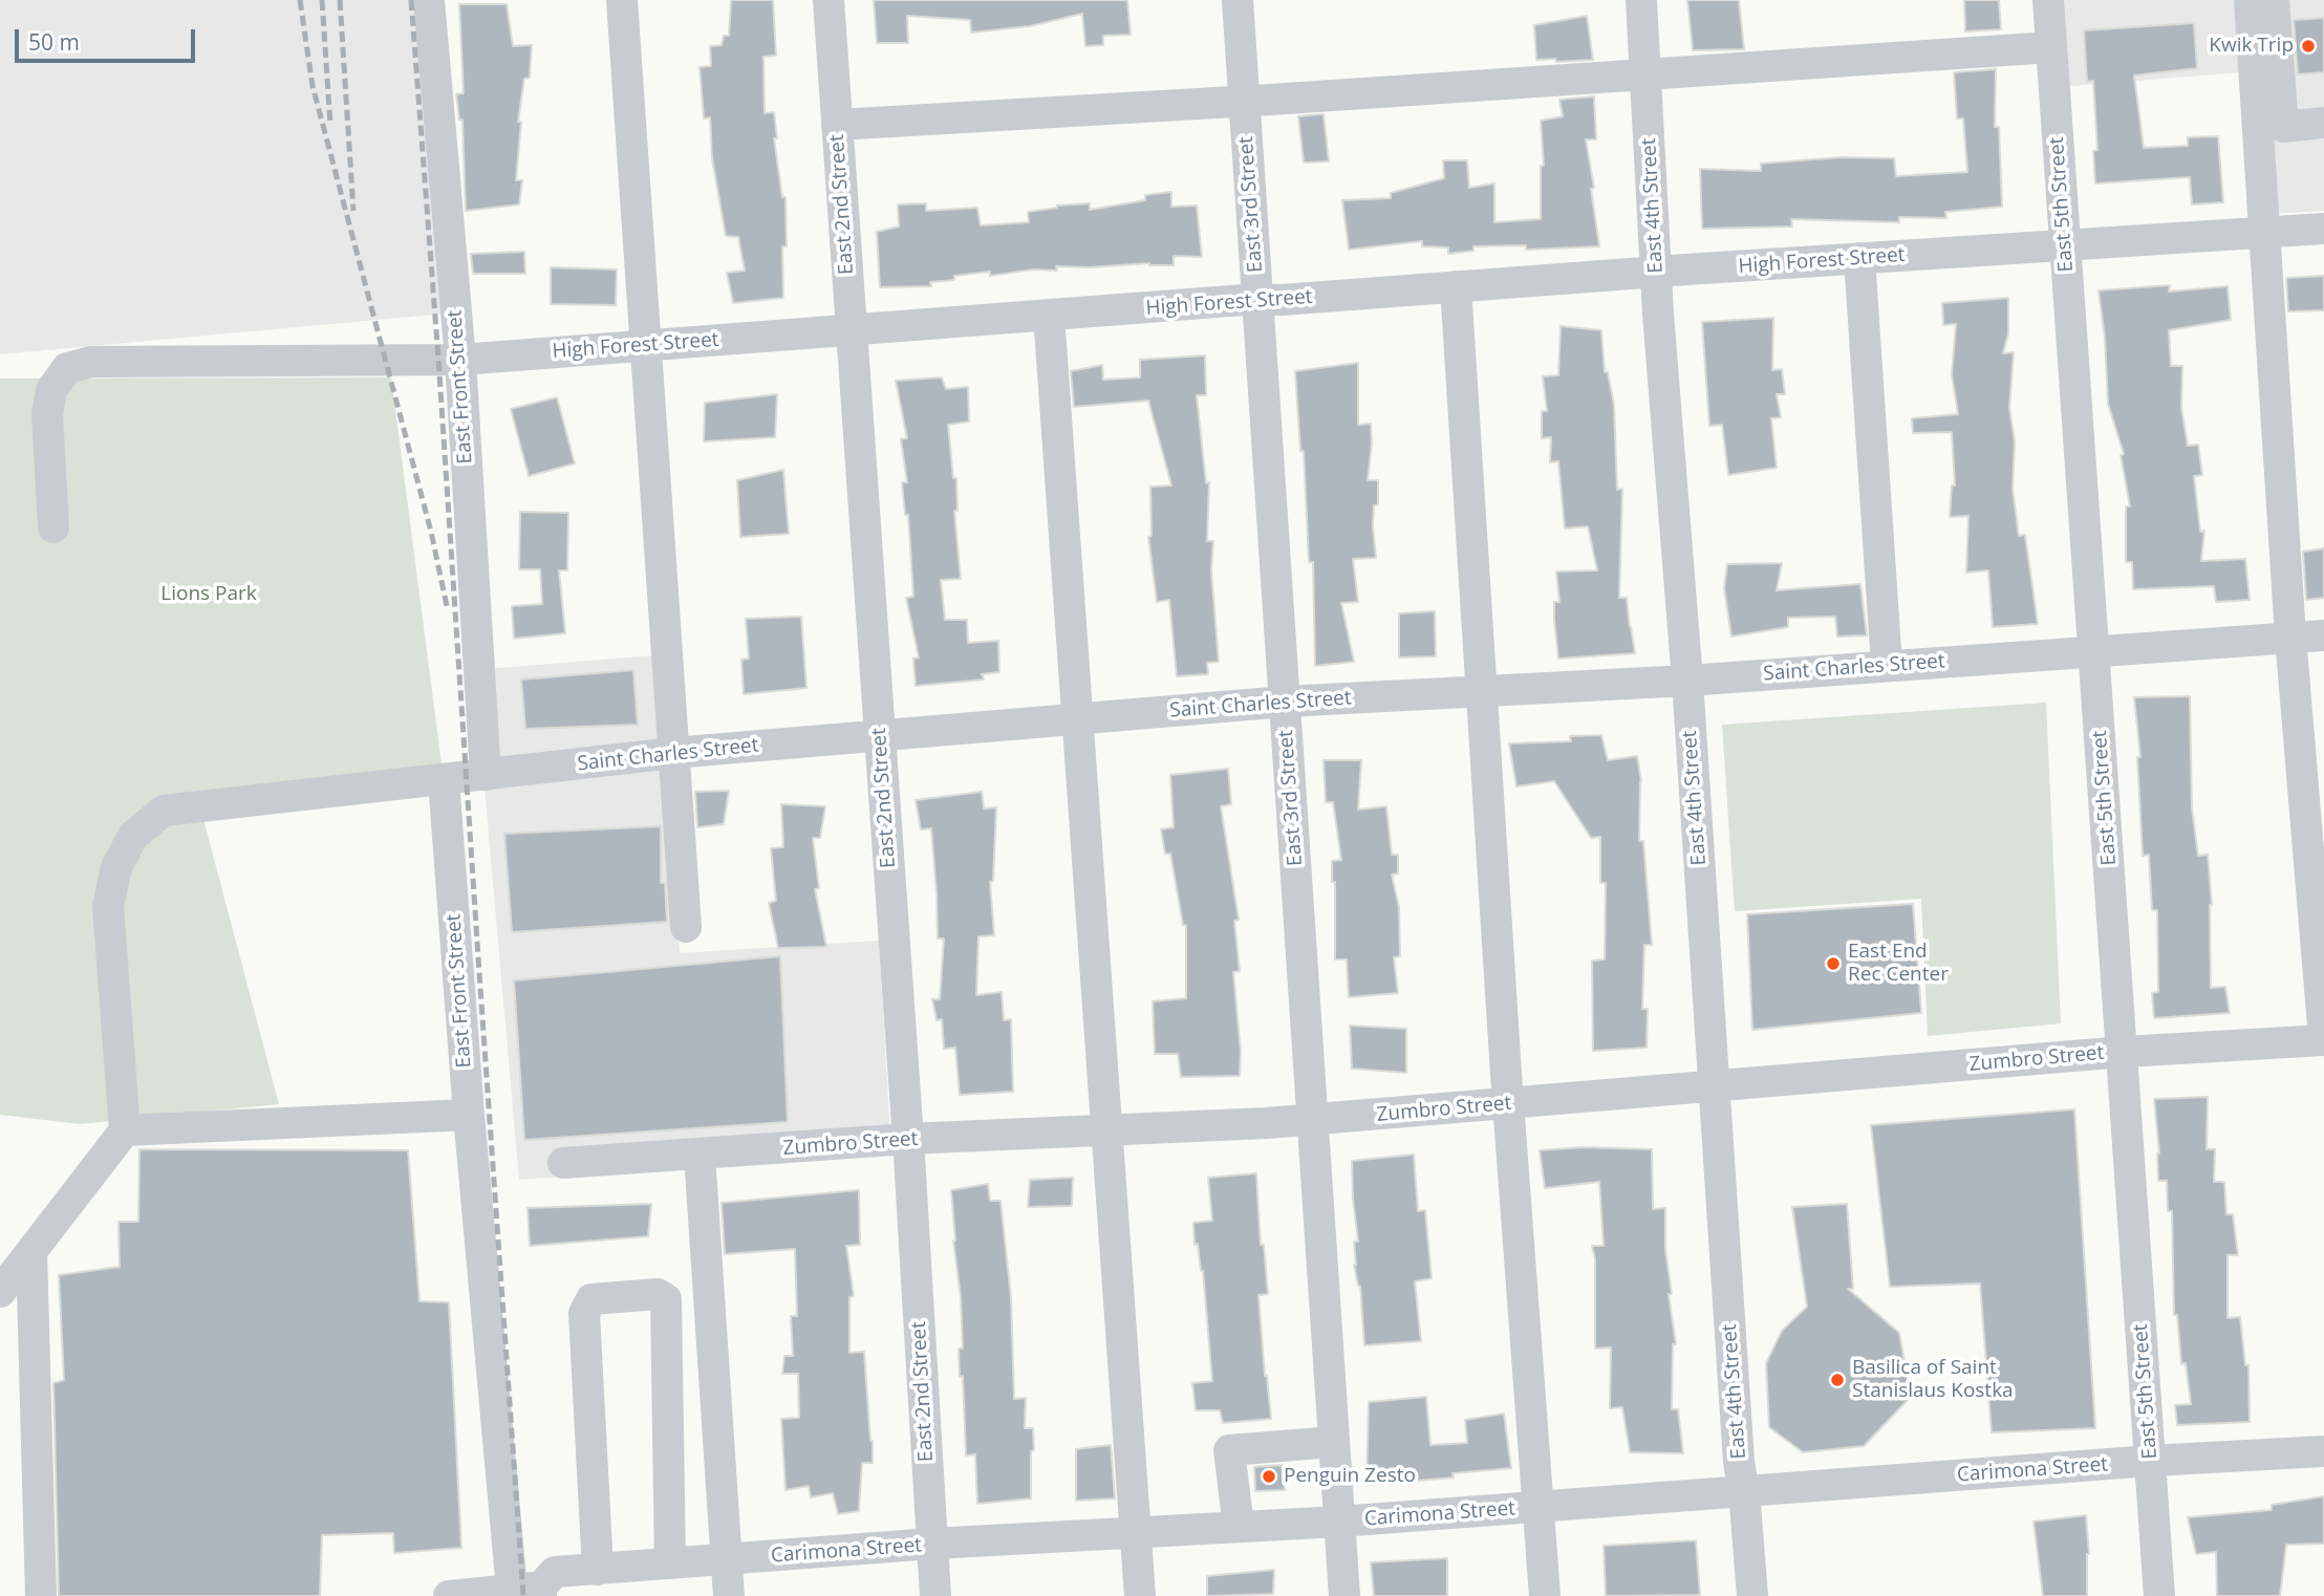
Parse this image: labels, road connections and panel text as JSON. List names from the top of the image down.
{
  "streets": {
    "street": [
      "East 2nd Street",
      "East 3rd Street",
      "East 5th Street",
      "East 4th Street",
      "High Forest Street",
      "East Front Street",
      "Saint Charles Street",
      "Zumbro Street",
      "Carimona Street"
    ]
  },
  "crossings": [
    ["East 2nd Street", "High Forest Street"],
    ["East 2nd Street", "Saint Charles Street"],
    ["East 2nd Street", "Zumbro Street"],
    ["East 2nd Street", "Carimona Street"],
    ["East 3rd Street", "High Forest Street"],
    ["East 3rd Street", "Saint Charles Street"],
    ["East 3rd Street", "Zumbro Street"],
    ["East 3rd Street", "Carimona Street"],
    ["East 5th Street", "High Forest Street"],
    ["East 5th Street", "Saint Charles Street"],
    ["East 5th Street", "Zumbro Street"],
    ["East 5th Street", "Carimona Street"],
    ["East 4th Street", "High Forest Street"],
    ["East 4th Street", "Saint Charles Street"],
    ["East 4th Street", "Zumbro Street"],
    ["East 4th Street", "Carimona Street"],
    ["High Forest Street", "East Front Street"],
    ["East Front Street", "Saint Charles Street"],
    ["East Front Street", "Carimona Street"]
  ],
  "parks": ["Lions Park"],
  "places": [
    "Kwik Trip",
    "East End Rec Center",
    "Basilica of Saint Stanislaus Kostka",
    "Penguin Zesto"
  ],
  "scale_bar": "50 m"
}
